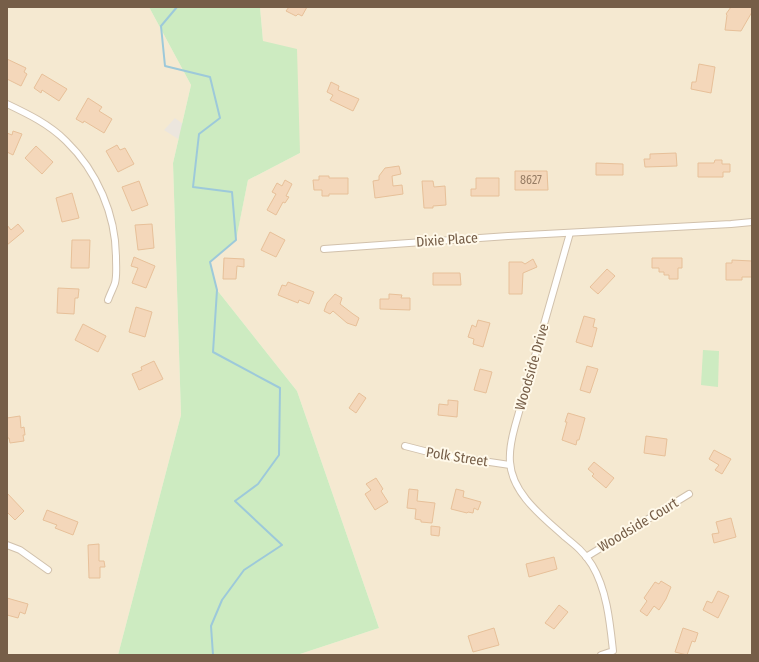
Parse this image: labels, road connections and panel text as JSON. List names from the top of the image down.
{
  "streets": {
    "street": [
      "Dixie Place",
      "Woodside Drive",
      "Polk Street",
      "Woodside Court"
    ]
  },
  "crossings": [
    ["Dixie Place", "Woodside Drive"],
    ["Woodside Drive", "Polk Street"],
    ["Woodside Drive", "Woodside Court"]
  ],
  "house_numbers": ["8627"]
}
